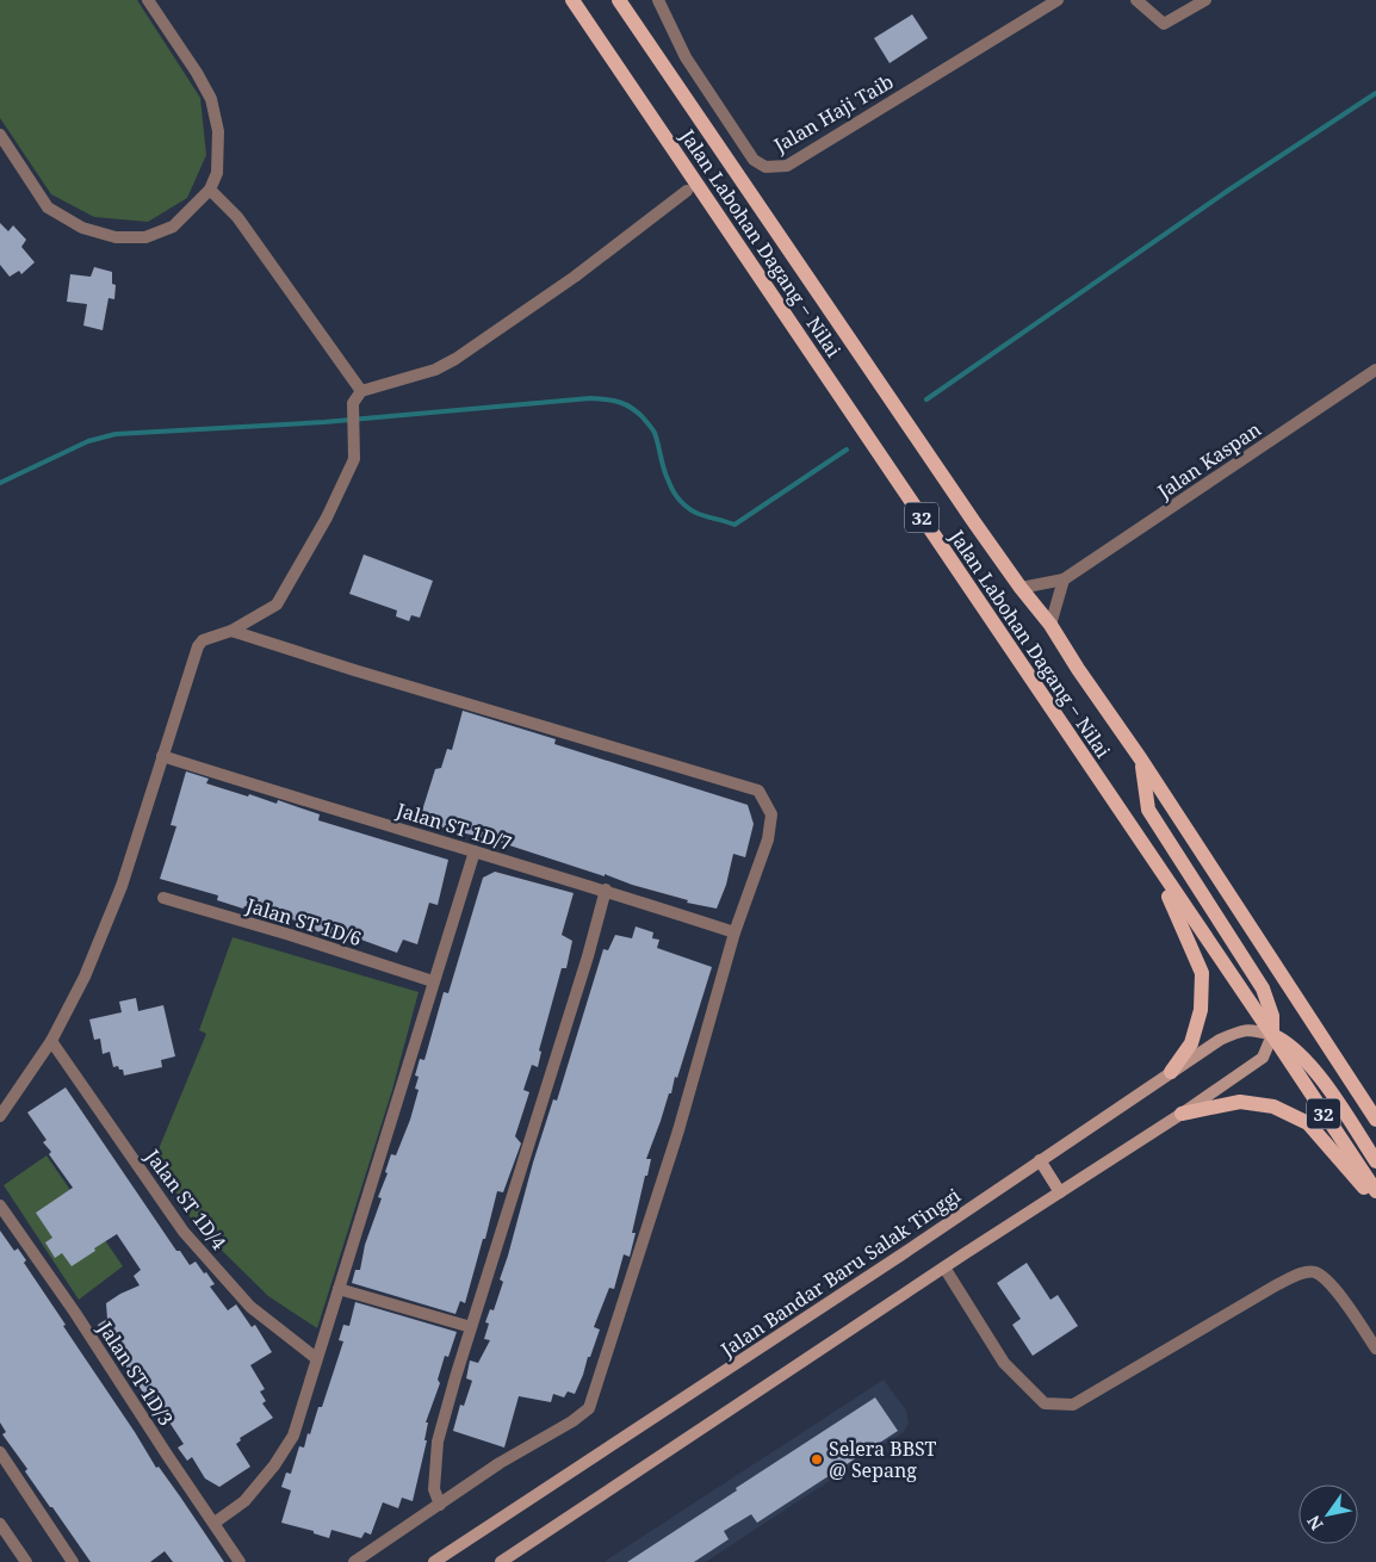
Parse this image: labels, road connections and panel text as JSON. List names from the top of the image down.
{
  "streets": {
    "main road": ["Jalan Labohan Dagang ‒ Nilai", "32", "Jalan Bandar Baru Salak Tinggi"],
    "street": [
      "Jalan Haji Taib",
      "Jalan Kaspan",
      "Jalan ST 1D/7",
      "Jalan ST 1D/6",
      "Jalan ST 1D/4",
      "Jalan ST 1D/3"
    ]
  },
  "crossings": [
    ["Jalan Labohan Dagang ‒ Nilai", "Jalan Bandar Baru Salak Tinggi"]
  ],
  "places": ["Selera BBST @ Sepang"],
  "north": "bottom left"
}
